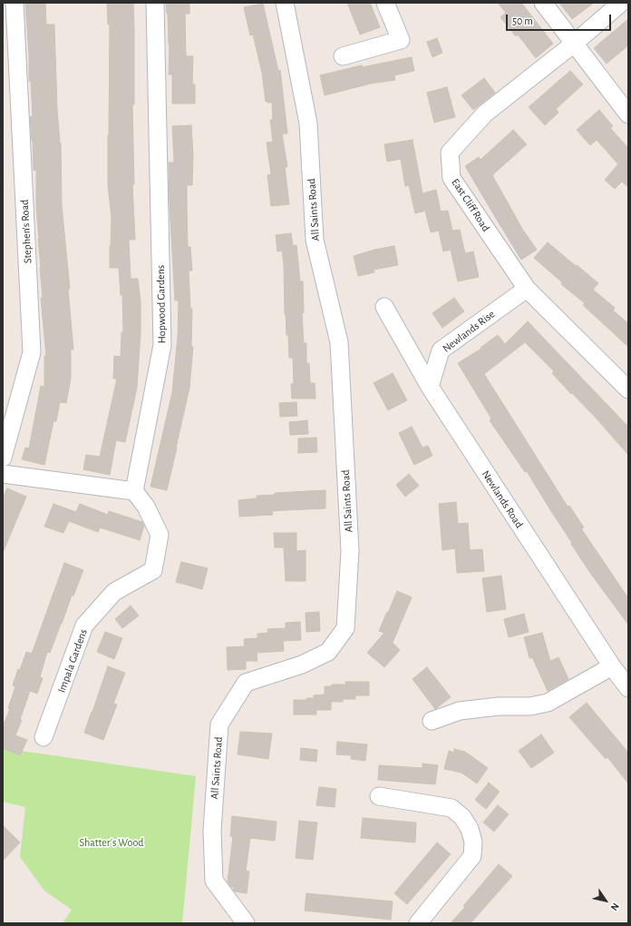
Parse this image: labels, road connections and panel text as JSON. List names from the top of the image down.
{
  "streets": {
    "street": [
      "East Cliff Road",
      "All Saints Road",
      "Stephen's Road",
      "Hopwood Gardens",
      "Newlands Rise",
      "Newlands Road",
      "Impala Gardens"
    ]
  },
  "crossings": [
    ["East Cliff Road", "Newlands Rise"],
    ["Hopwood Gardens", "Impala Gardens"],
    ["Newlands Rise", "Newlands Road"]
  ],
  "parks": ["Shatter's Wood"],
  "scale_bar": "50 m",
  "north": "bottom right"
}
